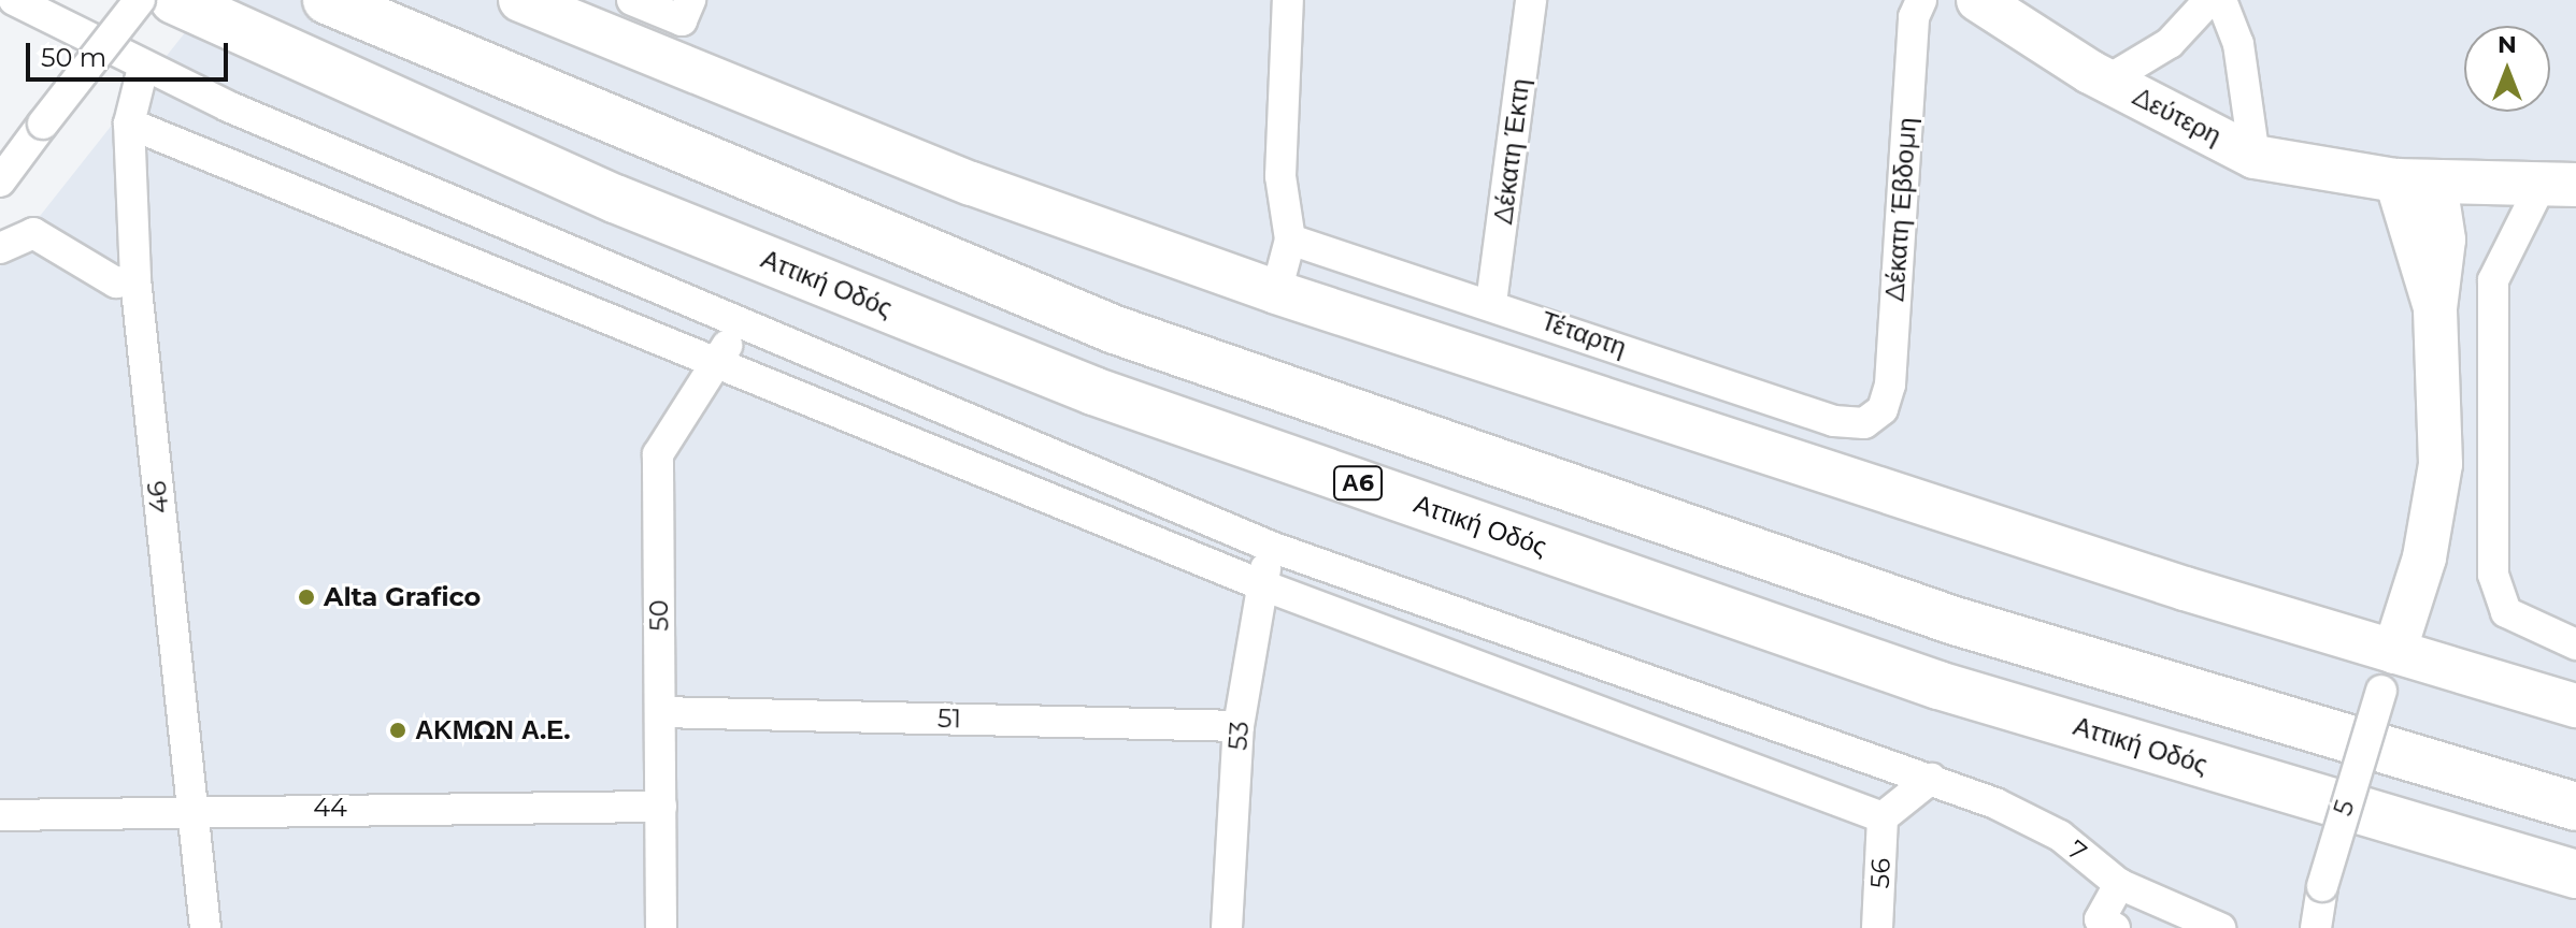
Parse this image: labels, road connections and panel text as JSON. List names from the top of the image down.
{
  "streets": {
    "highway": ["Αττική Οδός", "Α6"],
    "street": [
      "Δεύτερη",
      "Δέκατη Έκτη",
      "Δέκατη Έβδομη",
      "Τέταρτη",
      "46",
      "50",
      "51",
      "53",
      "44",
      "5",
      "7",
      "56"
    ]
  },
  "crossings": [
    ["Δέκατη Έκτη", "Τέταρτη"],
    ["Δέκατη Έβδομη", "Τέταρτη"],
    ["46", "44"],
    ["46", "7"],
    ["50", "51"],
    ["50", "44"],
    ["50", "7"],
    ["51", "53"],
    ["53", "7"]
  ],
  "places": ["Alta Grafico", "ΑΚΜΩΝ Α.Ε."],
  "scale_bar": "50 m",
  "north": "top"
}
